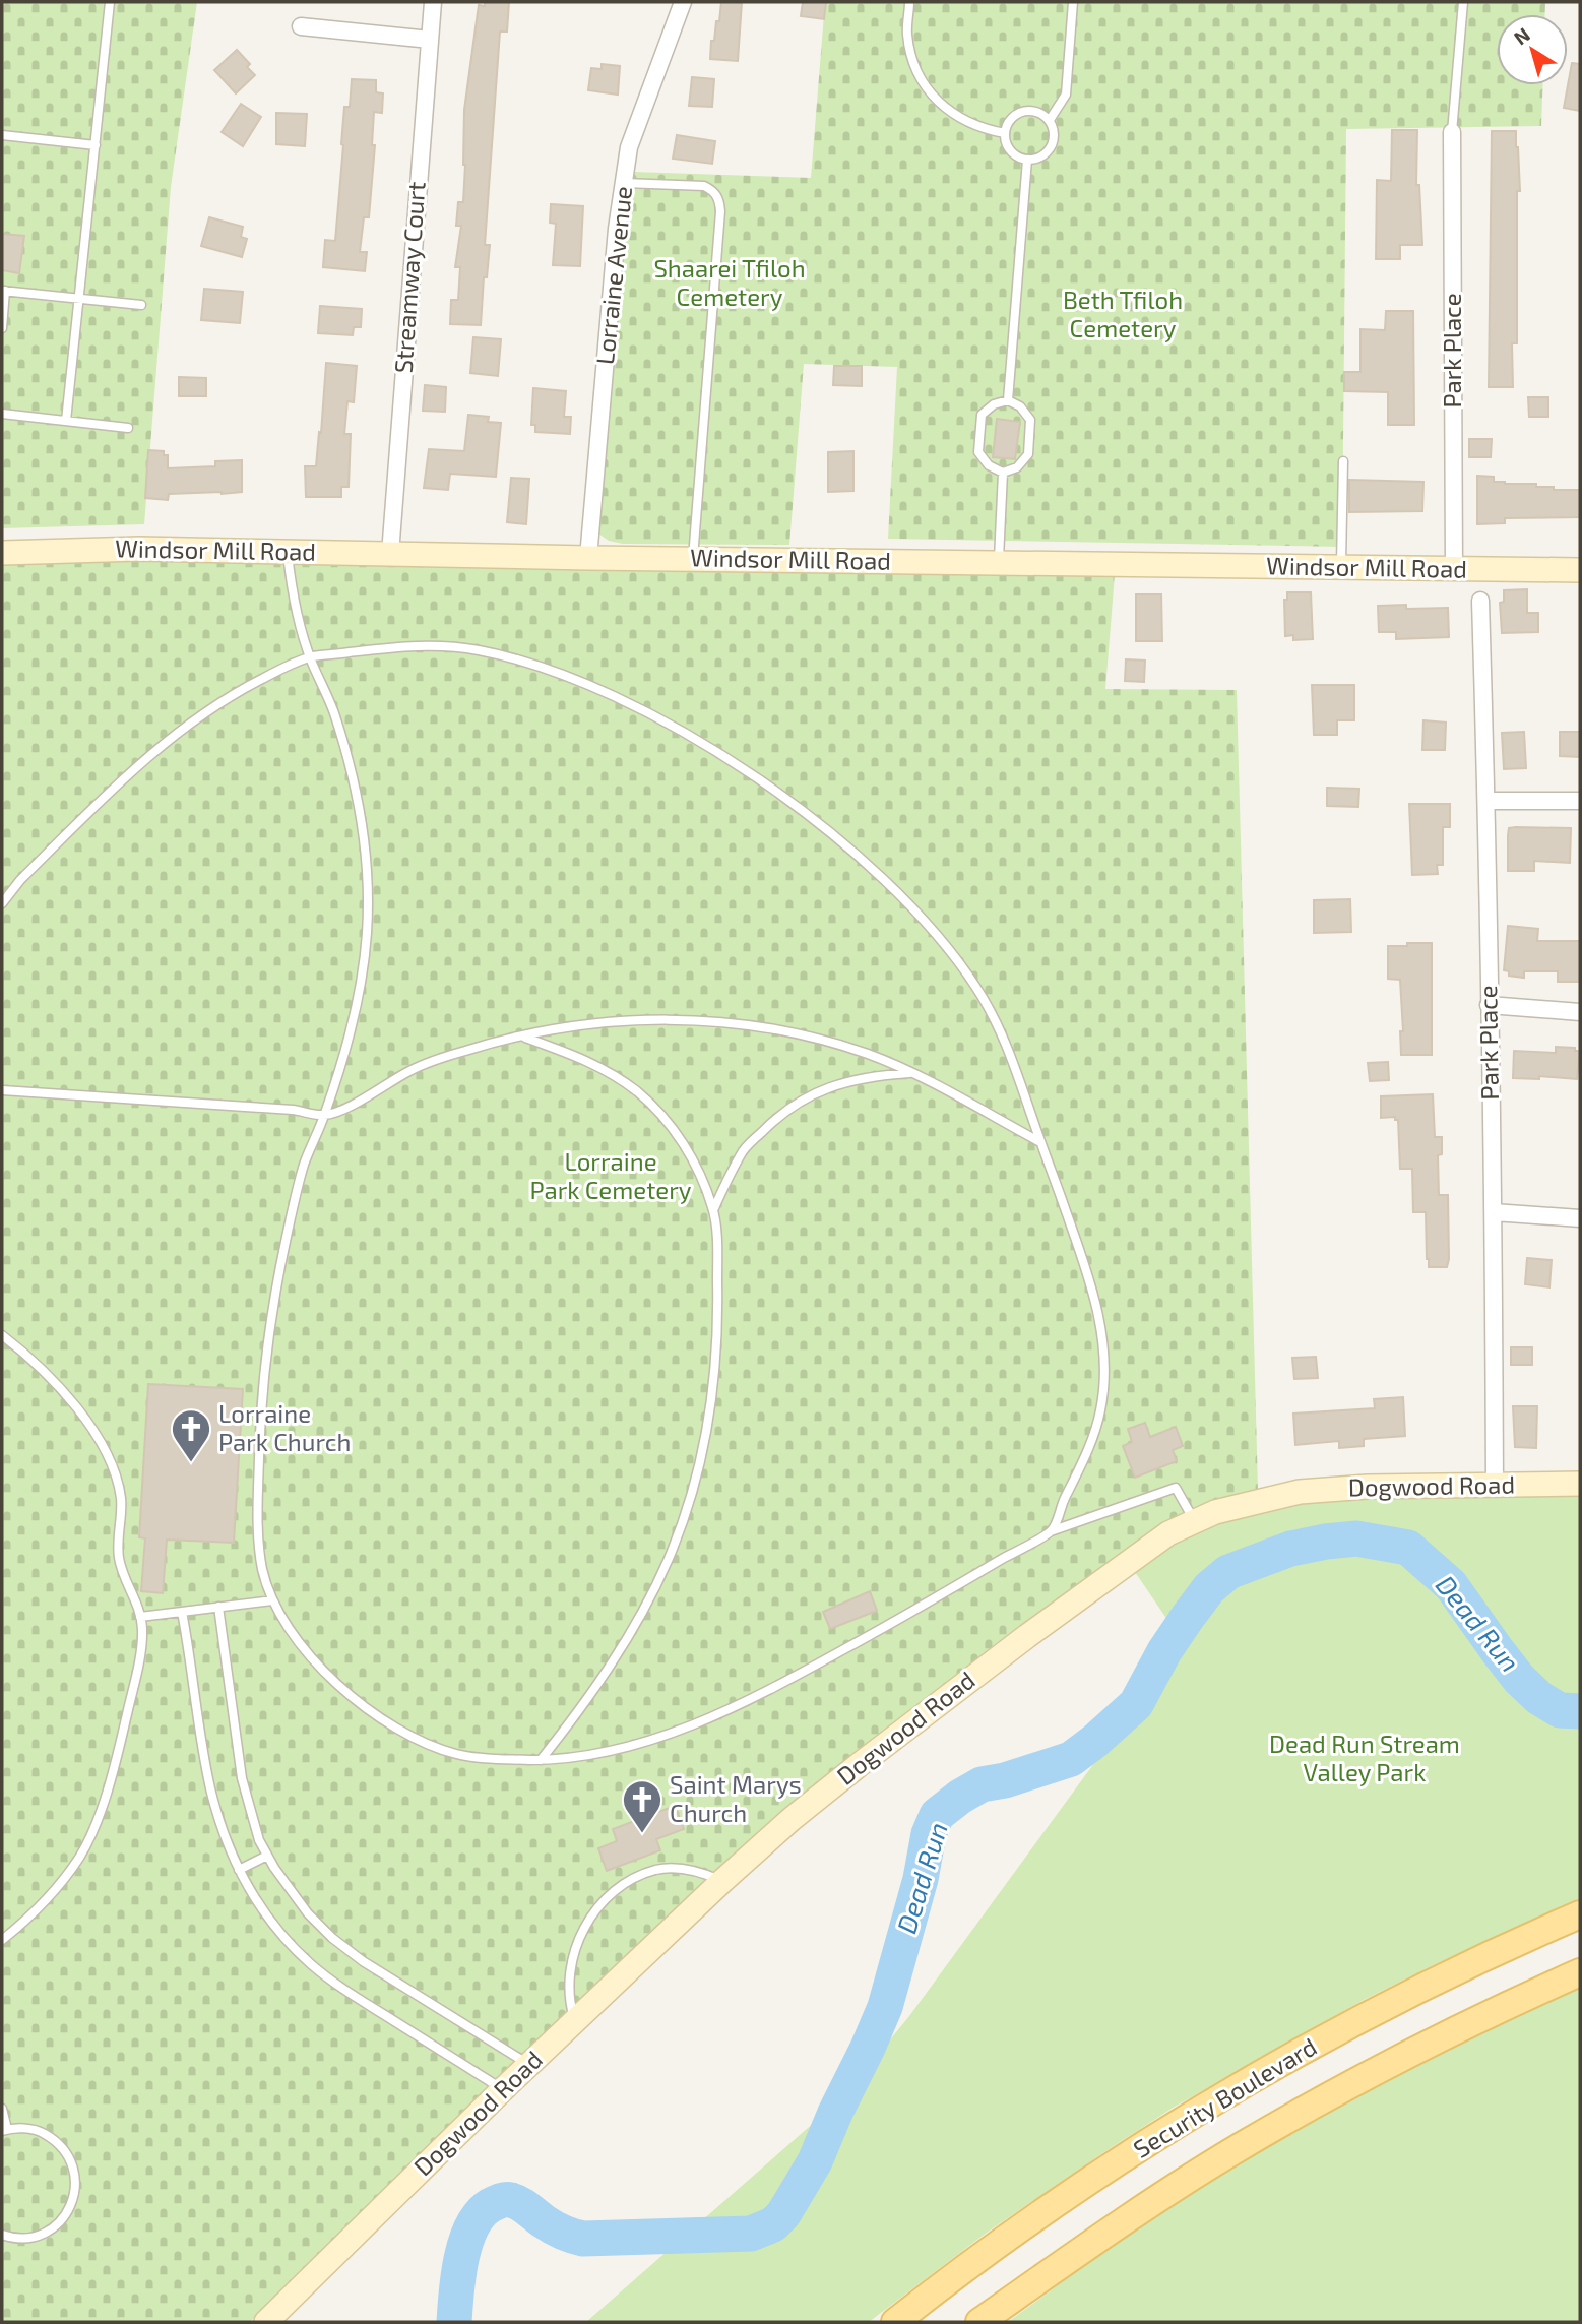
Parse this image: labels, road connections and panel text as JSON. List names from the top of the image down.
{
  "streets": {
    "main road": ["Security Boulevard"],
    "street": [
      "Lorraine Avenue",
      "Streamway Court",
      "Park Place",
      "Windsor Mill Road",
      "Dogwood Road"
    ]
  },
  "crossings": [
    ["Lorraine Avenue", "Windsor Mill Road"],
    ["Streamway Court", "Windsor Mill Road"],
    ["Park Place", "Windsor Mill Road"],
    ["Park Place", "Dogwood Road"]
  ],
  "water": ["Dead Run"],
  "parks": [
    "Shaarei Tfiloh Cemetery",
    "Beth Tfiloh Cemetery",
    "Lorraine Park Cemetery",
    "Dead Run Stream Valley Park"
  ],
  "places": {
    "church": ["Lorraine Park Church", "Saint Marys Church"]
  },
  "north": "top left"
}
